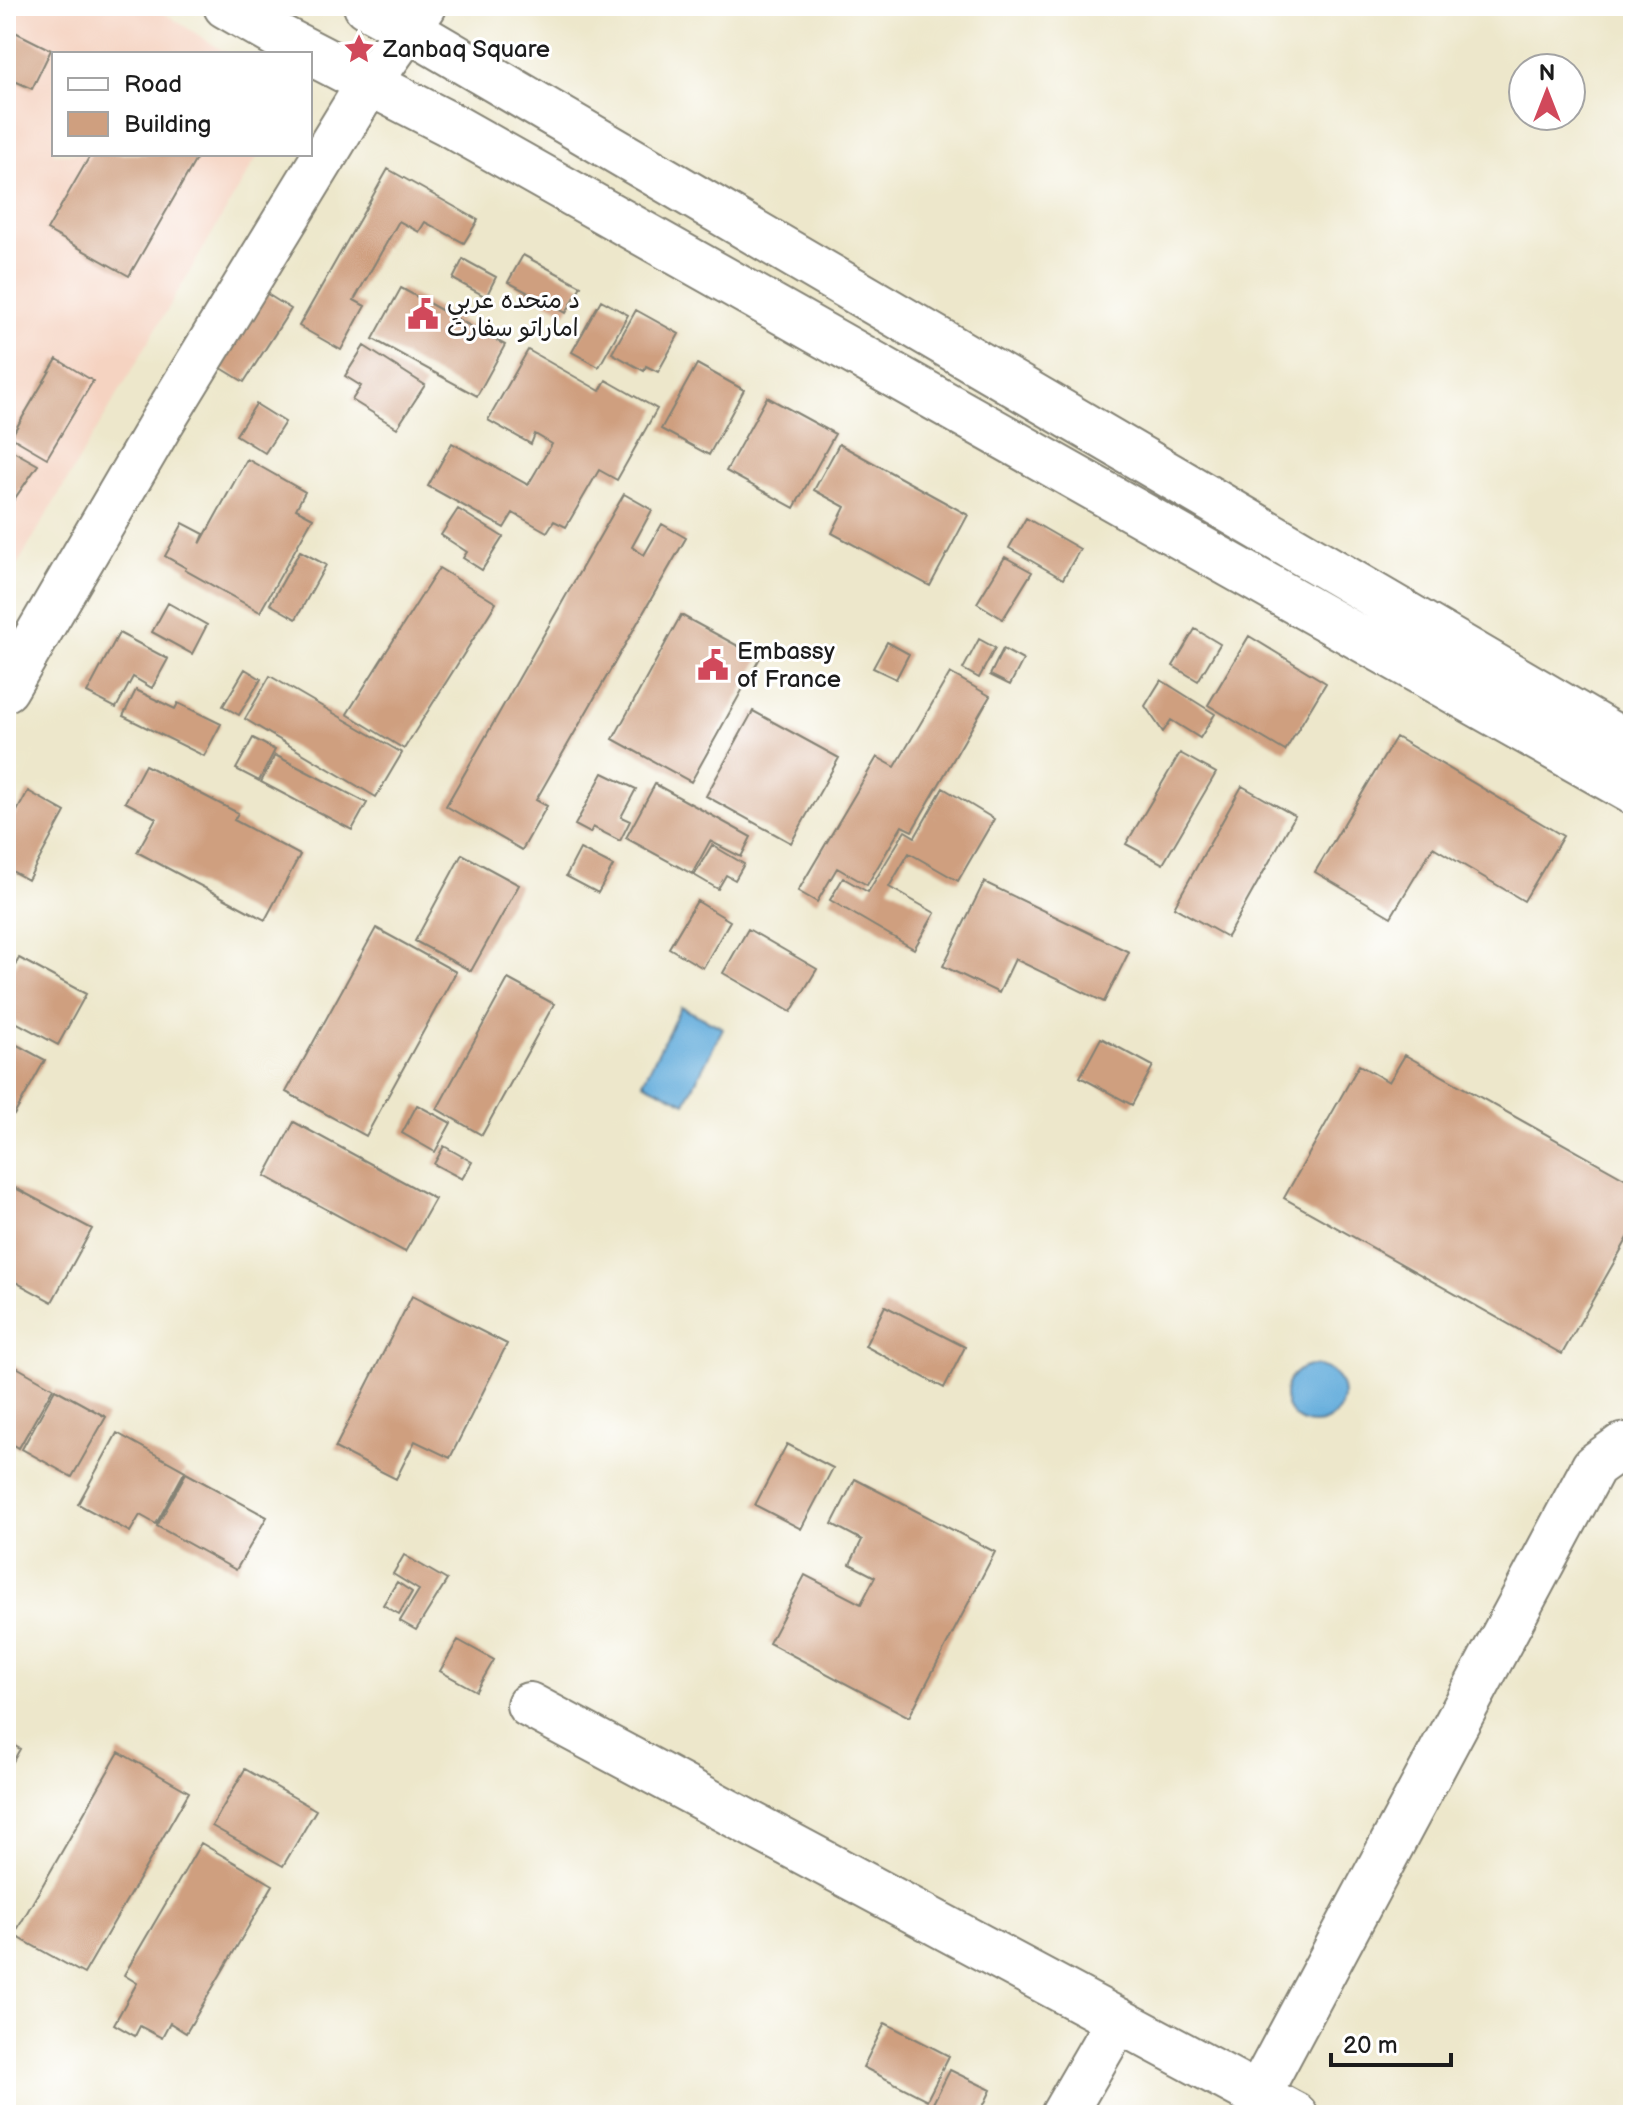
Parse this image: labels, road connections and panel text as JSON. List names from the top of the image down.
{
  "places": {
    "place": ["Zanbaq Square"],
    "public building": ["د متحده عربي اماراتو سفارت", "Embassy of France"]
  },
  "legend": ["Road", "Building"],
  "scale_bar": "20 m",
  "north": "top"
}
